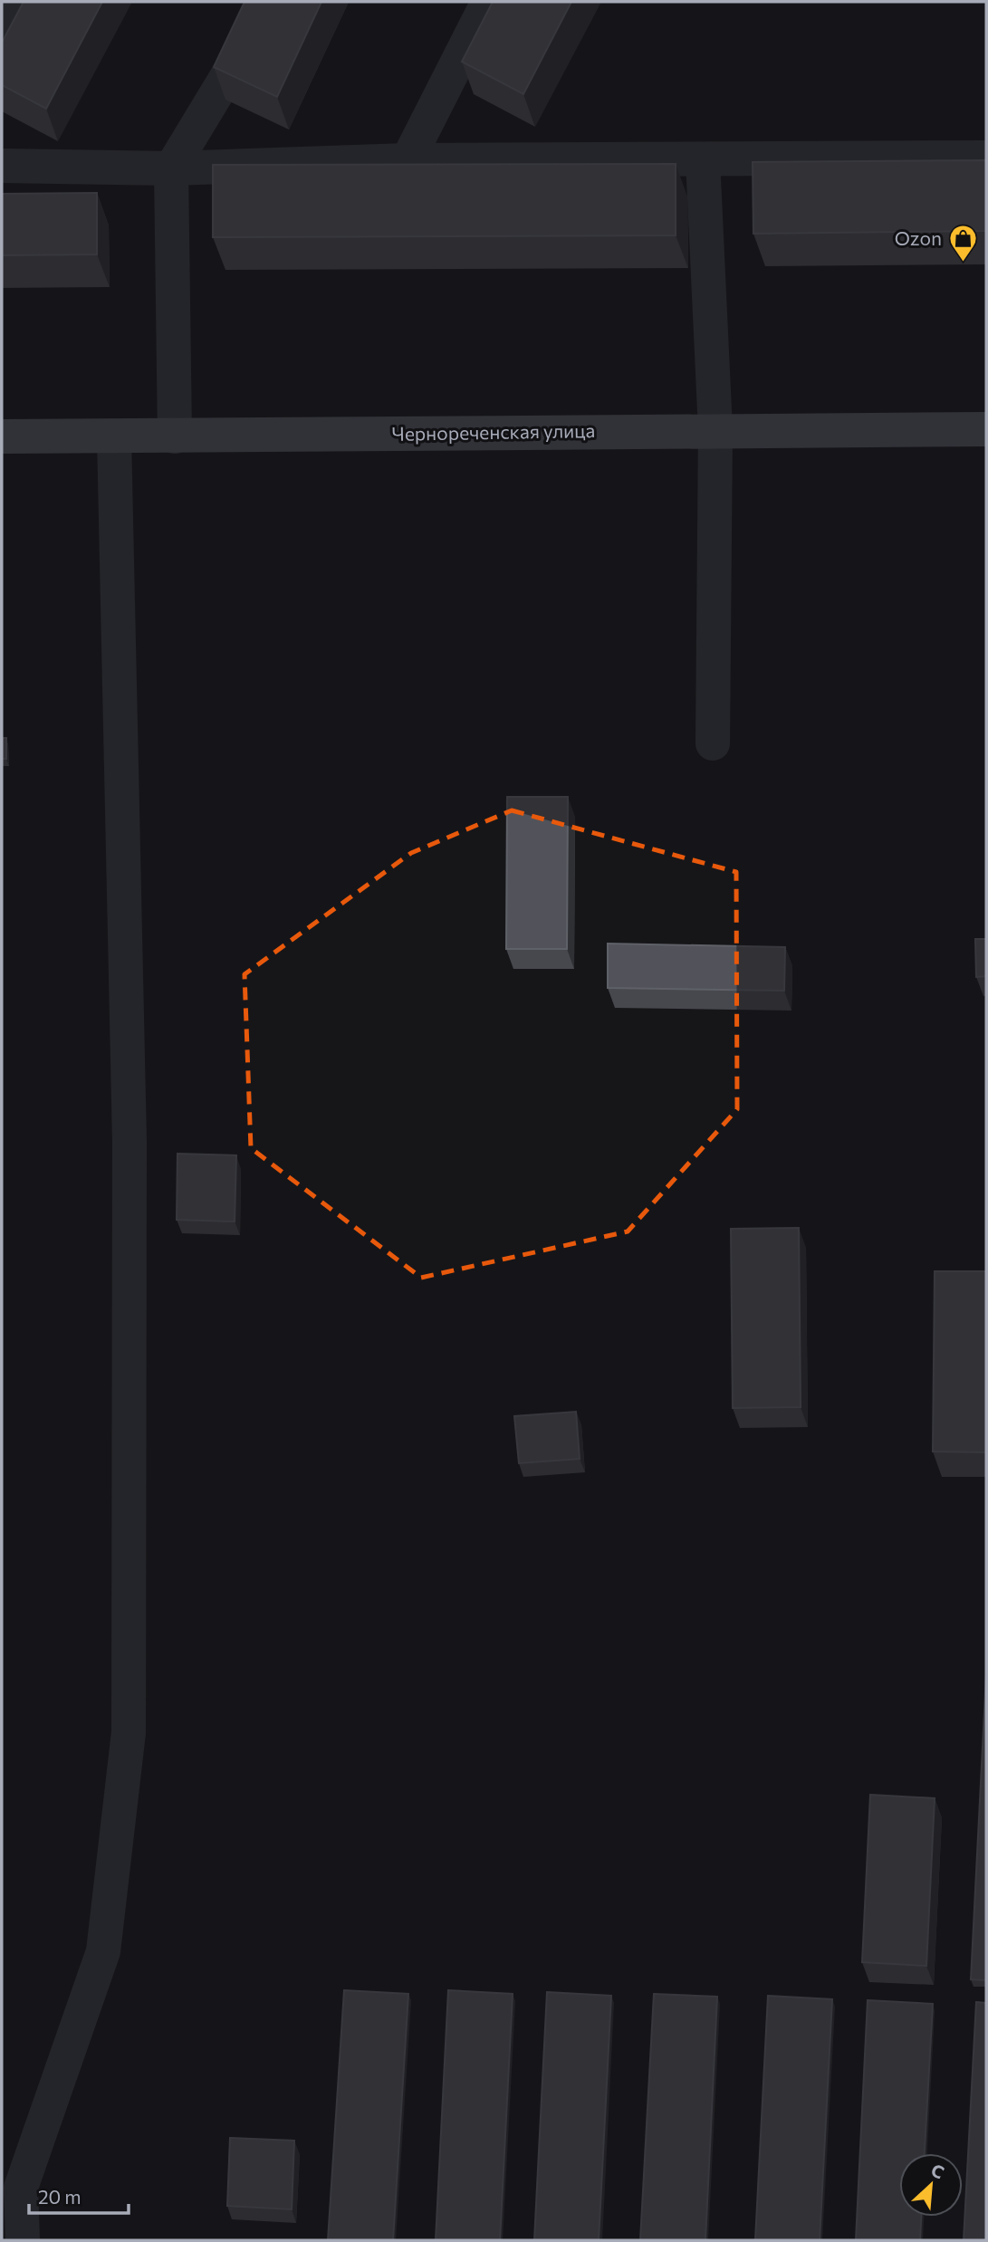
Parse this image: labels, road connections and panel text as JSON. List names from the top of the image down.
{
  "streets": {
    "main road": ["Чернореченская улица"]
  },
  "places": {
    "shop": ["Ozon"]
  },
  "scale_bar": "20 m",
  "north": "top right"
}
